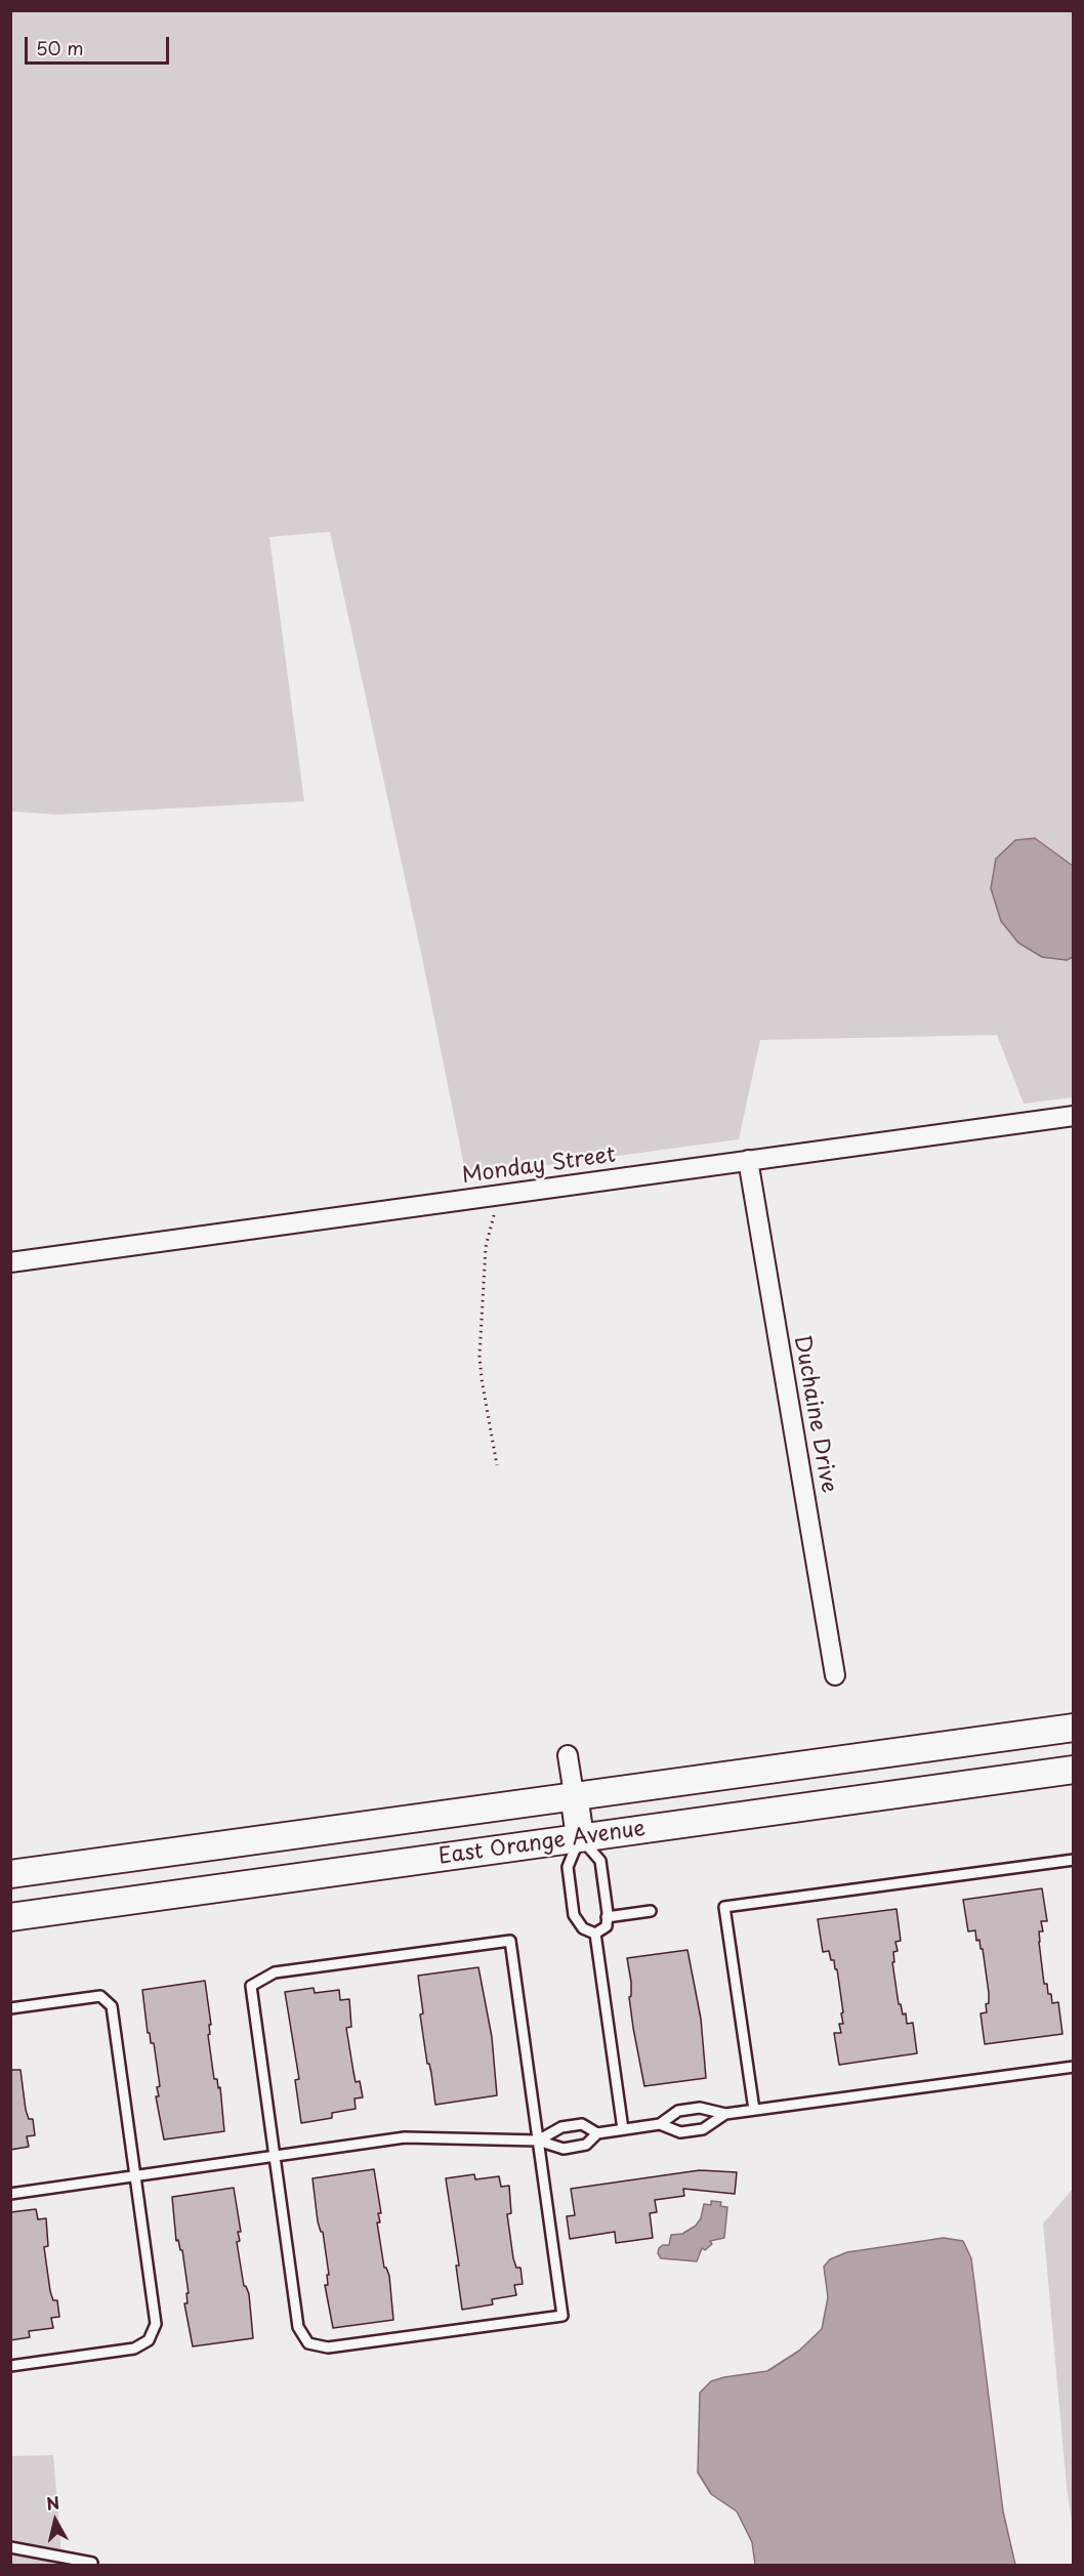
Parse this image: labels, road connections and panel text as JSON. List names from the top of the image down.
{
  "streets": {
    "street": ["Monday Street", "Duchaine Drive", "East Orange Avenue"]
  },
  "crossings": [
    ["Monday Street", "Duchaine Drive"]
  ],
  "scale_bar": "50 m",
  "north": "top"
}
